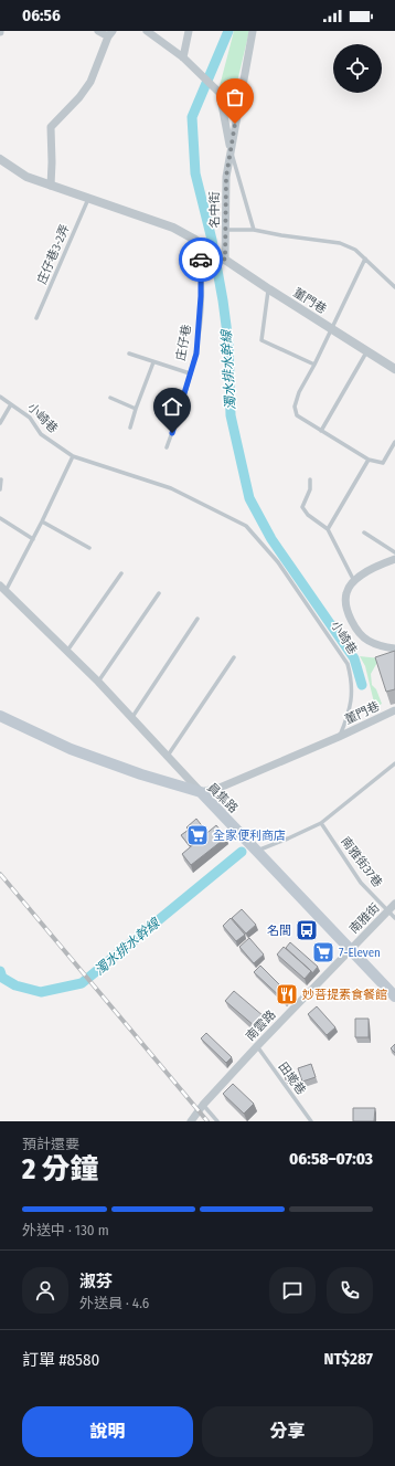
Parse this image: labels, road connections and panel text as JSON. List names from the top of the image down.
{
  "streets": {
    "main road": ["員集路"],
    "street": [
      "名中街",
      "董門巷",
      "南雅街",
      "南雲路"
    ],
    "lane": [
      "庄仔巷3-2弄",
      "庄仔巷",
      "小崎巷",
      "南雅街37巷",
      "田墘巷"
    ]
  },
  "crossings": [
    ["名中街", "董門巷"],
    ["董門巷", "庄仔巷"],
    ["董門巷", "小崎巷"],
    ["員集路", "南雅街"],
    ["員集路", "南雲路"],
    ["南雅街37巷", "南雅街"],
    ["南雅街", "南雲路"],
    ["南雲路", "田墘巷"]
  ],
  "water": ["濁水排水幹線"],
  "places": {
    "supermarket": ["全家便利商店", "7-Eleven"],
    "bus stop": ["名間"],
    "restaurant": ["妙菩提素食餐館"]
  },
  "page": {
    "status": "06:56",
    "heading": ["2 分鐘", "預計還要", "06:58–07:03"],
    "panel": [
      "淑芬",
      "外送員 · 4.6",
      "訂單 #8580",
      "NT$287"
    ],
    "bar": "外送中 · 130 m",
    "buttons": ["說明", "分享"]
  }
}
